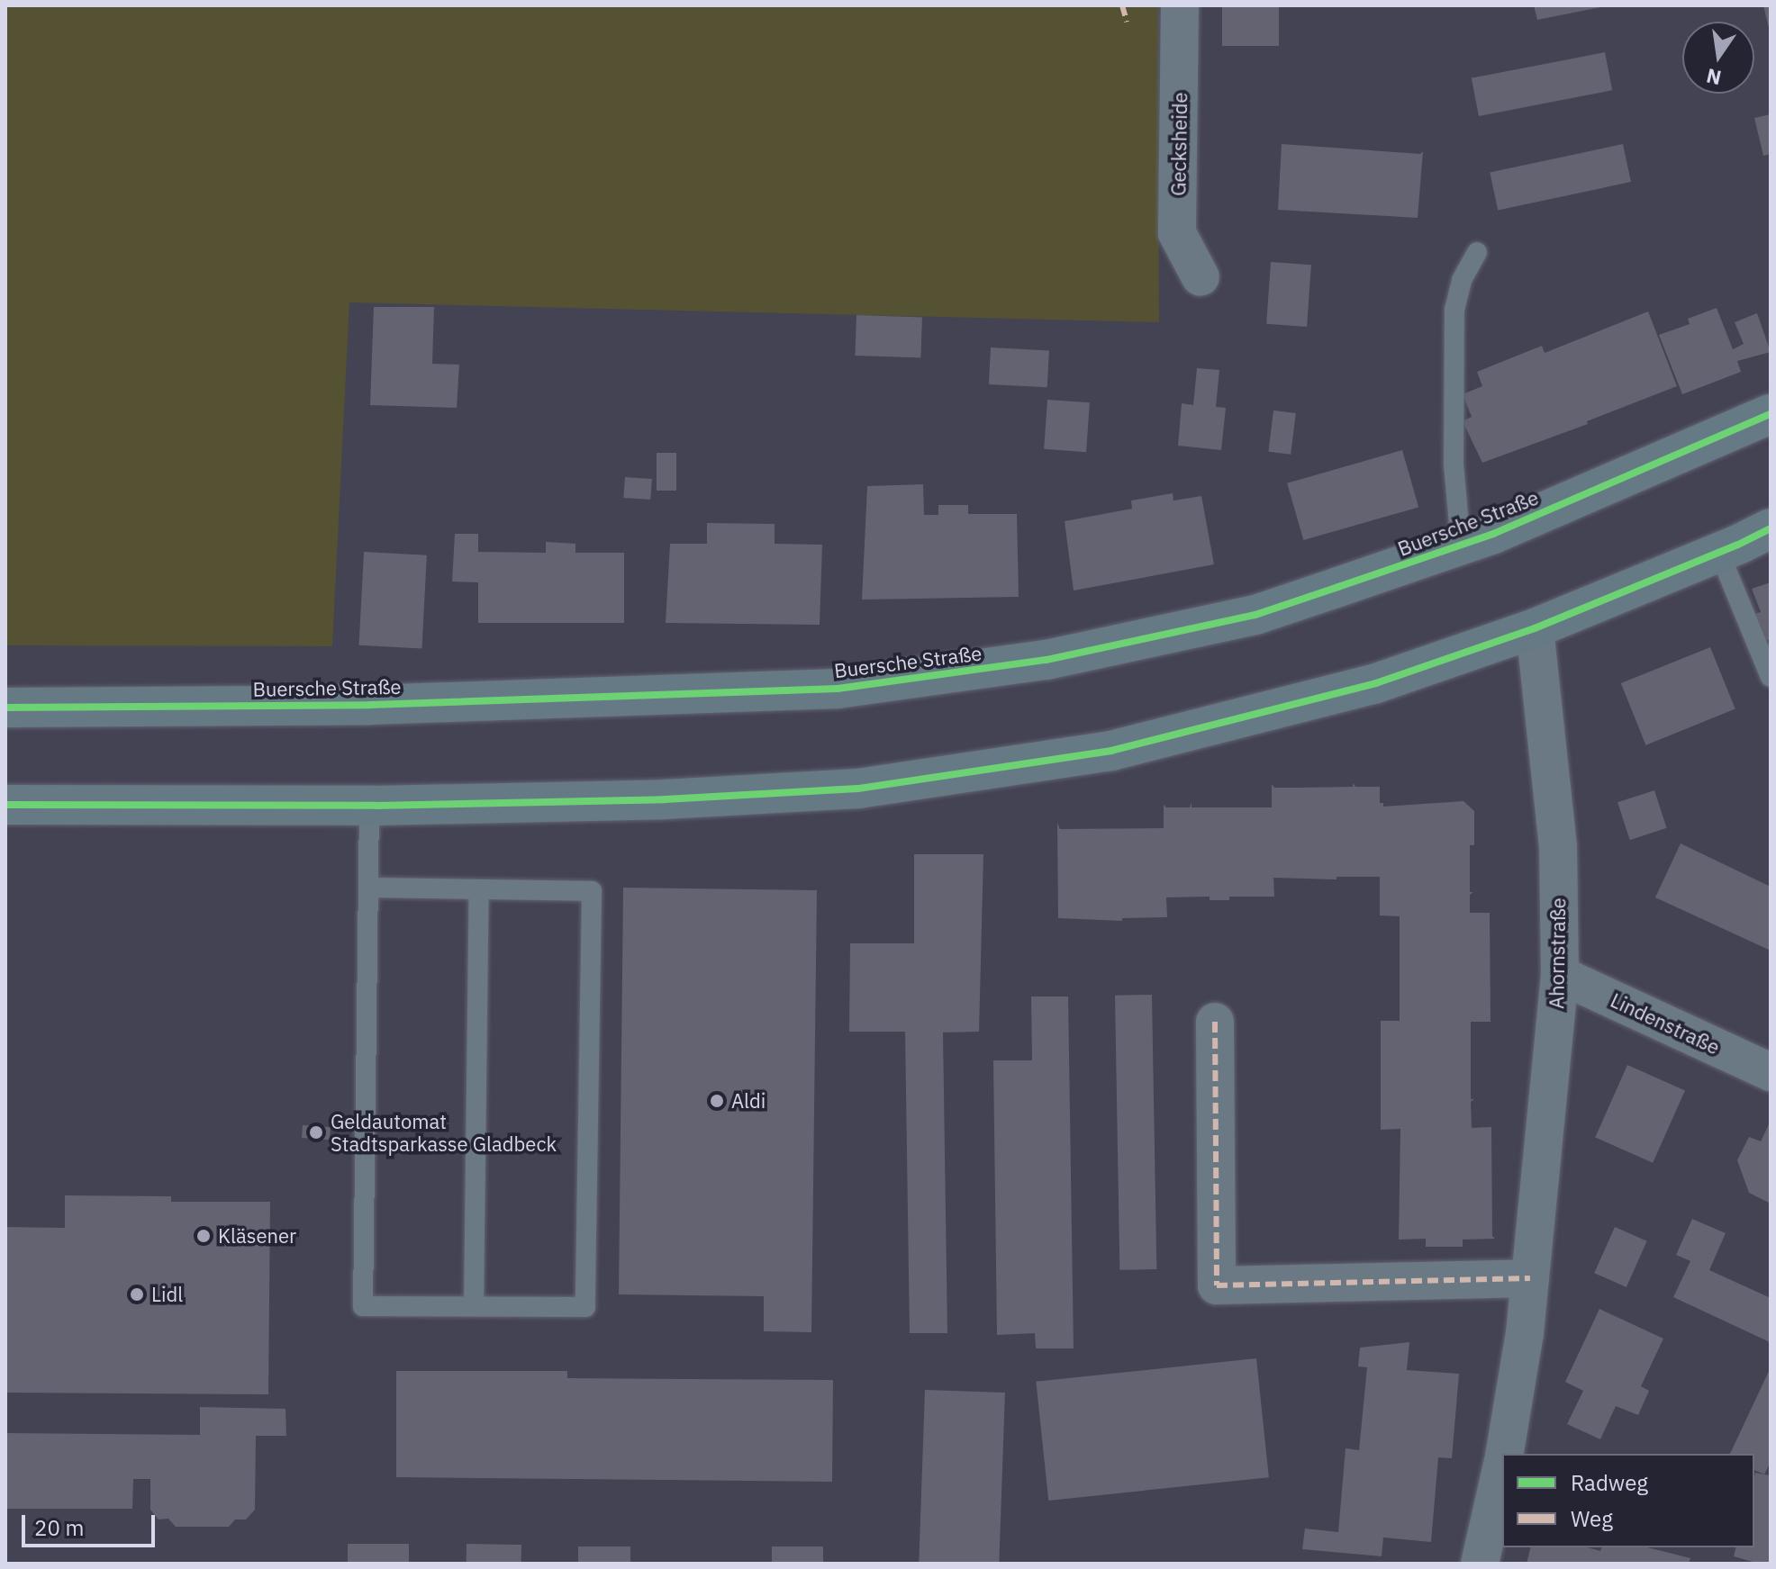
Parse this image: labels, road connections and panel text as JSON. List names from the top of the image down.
{
  "streets": {
    "main road": ["Buersche Straße"],
    "street": ["Gecksheide", "Ahornstraße", "Lindenstraße"]
  },
  "crossings": [
    ["Ahornstraße", "Lindenstraße"]
  ],
  "places": [
    "Aldi",
    "Geldautomat Stadtsparkasse Gladbeck",
    "Kläsener",
    "Lidl"
  ],
  "legend": ["Radweg", "Weg"],
  "scale_bar": "20 m",
  "north": "bottom"
}
